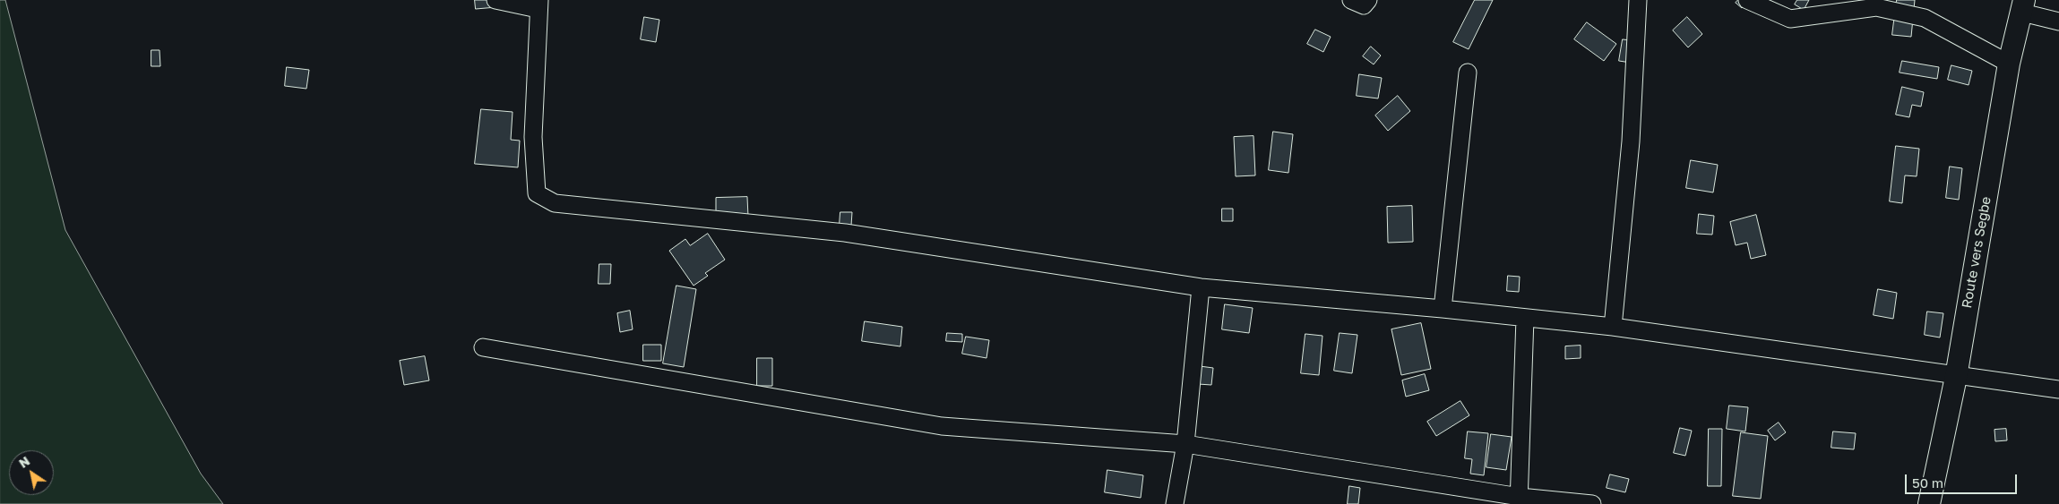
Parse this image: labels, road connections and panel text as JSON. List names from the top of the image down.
{
  "streets": {
    "main road": ["Route vers Segbe"]
  },
  "scale_bar": "50 m",
  "north": "top left"
}
